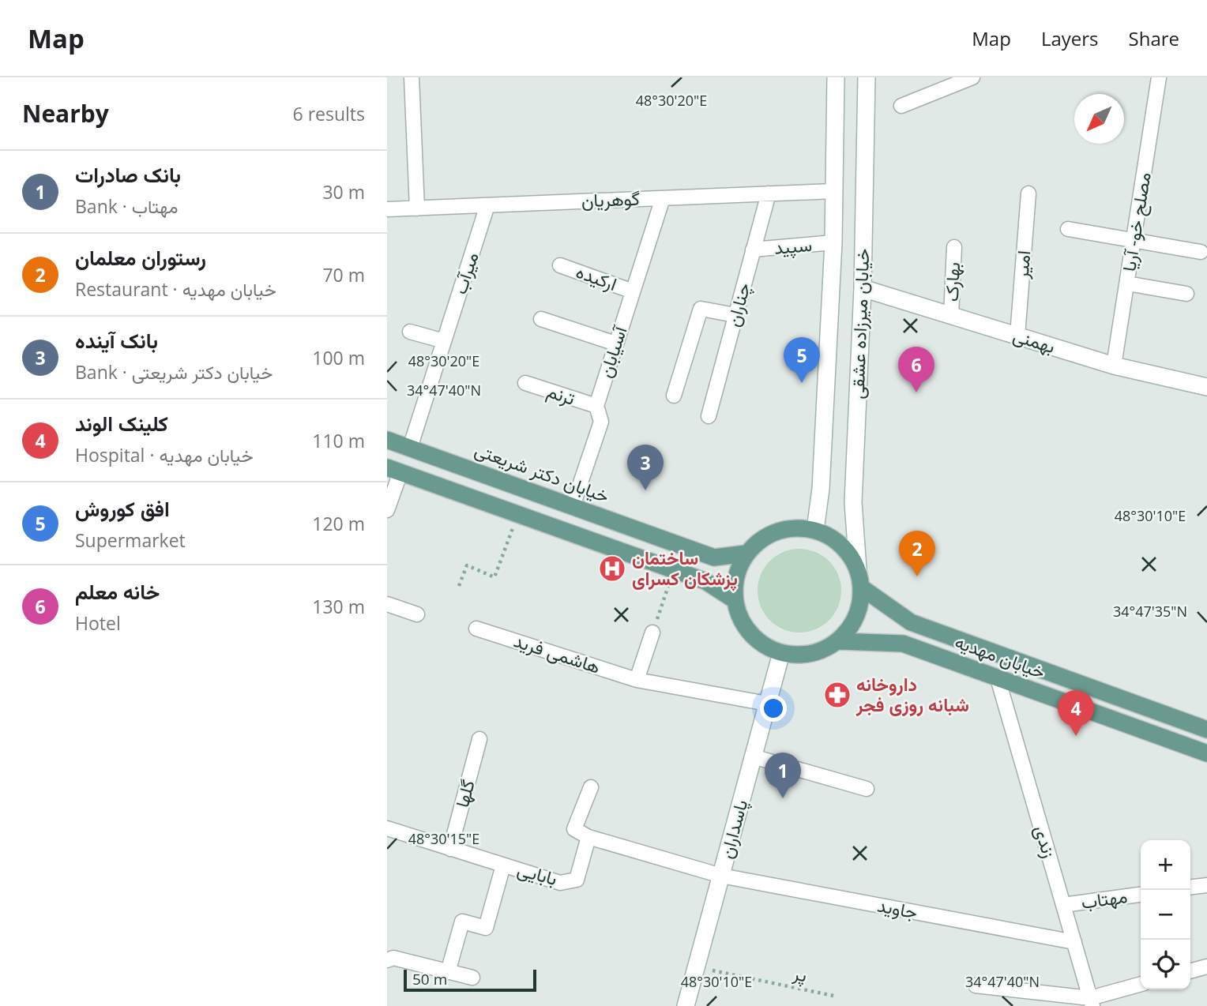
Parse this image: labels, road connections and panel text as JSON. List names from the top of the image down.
{
  "streets": {
    "main road": [
      "خیابان میرزاده عشقی",
      "بهمنی",
      "خیابان دکتر شریعتی",
      "خیابان مهدیه",
      "پاسداران"
    ],
    "street": [
      "گوهریان",
      "مصلح خو- آریا",
      "سپید",
      "امیر",
      "میرآب",
      "ارکیده",
      "بهارک",
      "چناران",
      "آسیابان",
      "ترنم",
      "هاشمی فرید",
      "گلها",
      "زندی",
      "بابایی",
      "مهتاب",
      "جاوید"
    ],
    "path": ["پر"]
  },
  "crossings": [
    ["گوهریان", "میرآب"],
    ["گوهریان", "چناران"],
    ["گوهریان", "خیابان میرزاده عشقی"],
    ["گوهریان", "آسیابان"],
    ["مصلح خو- آریا", "بهمنی"],
    ["سپید", "چناران"],
    ["سپید", "خیابان میرزاده عشقی"],
    ["امیر", "بهمنی"],
    ["میرآب", "خیابان دکتر شریعتی"],
    ["ارکیده", "آسیابان"],
    ["بهارک", "بهمنی"],
    ["خیابان میرزاده عشقی", "بهمنی"],
    ["خیابان میرزاده عشقی", "خیابان دکتر شریعتی"],
    ["خیابان میرزاده عشقی", "خیابان مهدیه"],
    ["خیابان میرزاده عشقی", "پاسداران"],
    ["آسیابان", "ترنم"],
    ["آسیابان", "خیابان دکتر شریعتی"],
    ["خیابان دکتر شریعتی", "خیابان مهدیه"],
    ["خیابان دکتر شریعتی", "پاسداران"],
    ["هاشمی فرید", "پاسداران"],
    ["خیابان مهدیه", "پاسداران"],
    ["خیابان مهدیه", "زندی"],
    ["گلها", "بابایی"],
    ["پاسداران", "جاوید"],
    ["پاسداران", "پر"],
    ["زندی", "مهتاب"],
    ["زندی", "جاوید"]
  ],
  "places": {
    "hospital": ["ساختمان پزشکان کسرای"],
    "pharmacy": ["داروخانه شبانه روزی فجر"]
  },
  "scale_bar": "50 m",
  "north": "bottom left",
  "page": {
    "header": "Map",
    "nav": ["Map", "Layers", "Share"],
    "heading": ["Nearby", "6 results"],
    "list": [
      {
        "mark": "1",
        "name": "بانک صادرات",
        "note": "Bank · مهتاب",
        "value": "30 m"
      },
      {
        "mark": "2",
        "name": "رستوران معلمان",
        "note": "Restaurant · خیابان مهدیه",
        "value": "70 m"
      },
      {
        "mark": "3",
        "name": "بانک آینده",
        "note": "Bank · خیابان دکتر شریعتی",
        "value": "100 m"
      },
      {
        "mark": "4",
        "name": "کلینک الوند",
        "note": "Hospital · خیابان مهدیه",
        "value": "110 m"
      },
      {
        "mark": "5",
        "name": "افق کوروش",
        "note": "Supermarket",
        "value": "120 m"
      },
      {
        "mark": "6",
        "name": "خانه معلم",
        "note": "Hotel",
        "value": "130 m"
      }
    ],
    "pins": [
      "5",
      "6",
      "3",
      "2",
      "4",
      "1"
    ],
    "map_buttons": ["+", "−"],
    "scale": "50 m"
  },
  "coordinates": [
    "48°30'20\"E",
    "34°47'40\"N",
    "48°30'10\"E",
    "34°47'35\"N",
    "48°30'15\"E"
  ]
}
